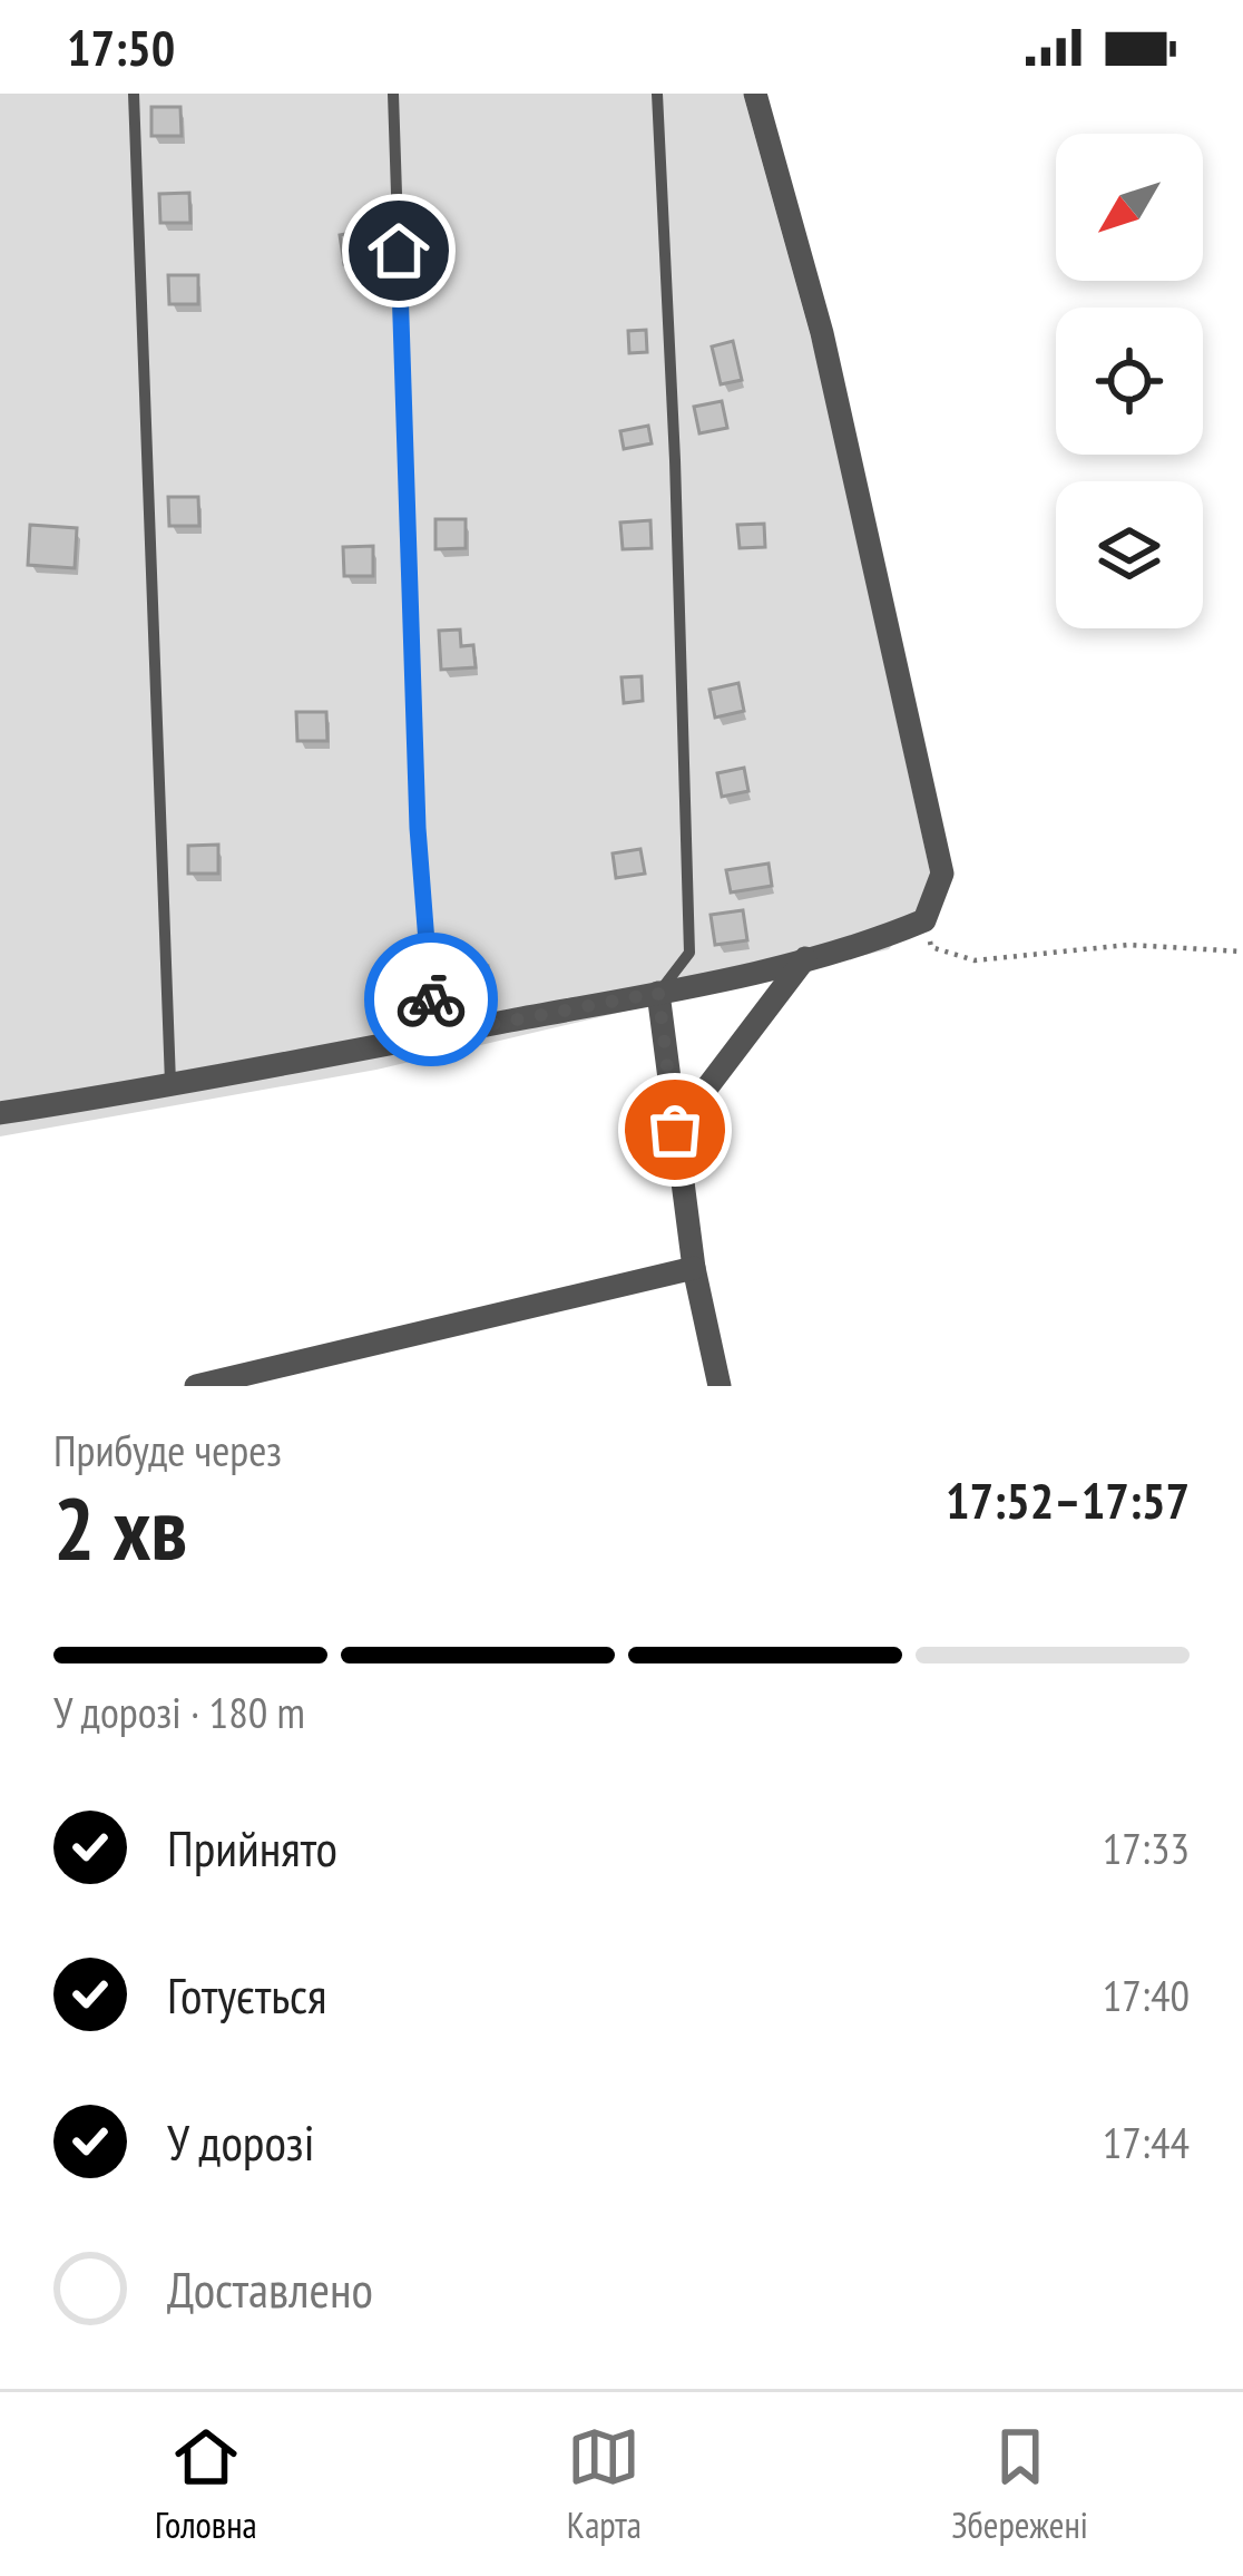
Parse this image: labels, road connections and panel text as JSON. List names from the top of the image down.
{
  "north": "bottom left",
  "page": {
    "status": "17:50",
    "heading": ["2 хв", "Прибуде через", "17:52–17:57"],
    "bar": "У дорозі · 180 m",
    "list": [
      ["Прийнято", "17:33"],
      ["Готується", "17:40"],
      ["У дорозі", "17:44"],
      "Доставлено"
    ],
    "tabs": ["Головна", "Карта", "Збережені"]
  }
}
